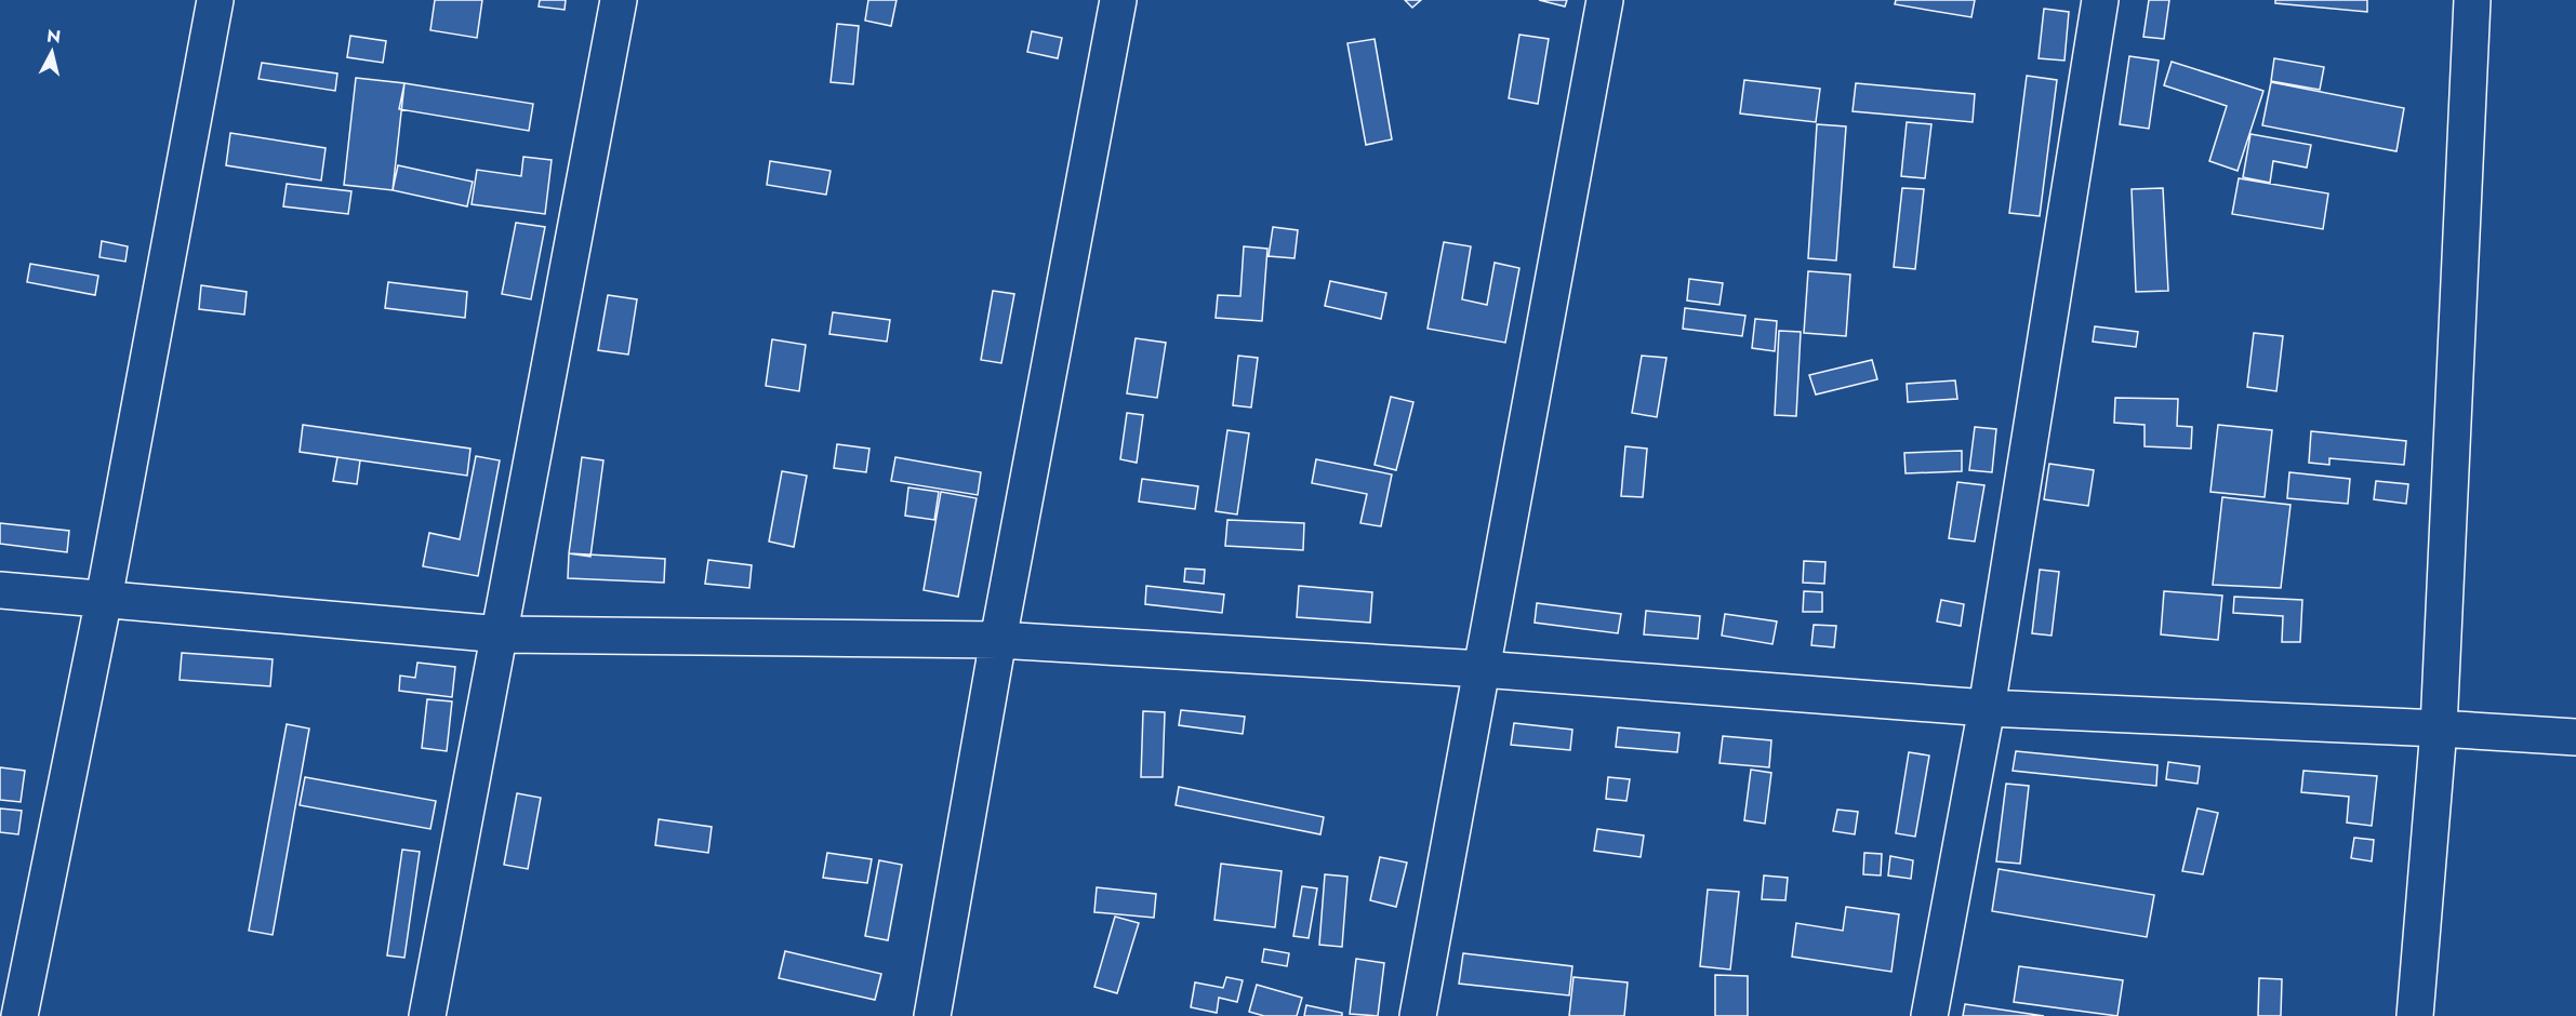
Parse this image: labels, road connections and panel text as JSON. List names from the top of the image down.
{
  "north": "top"
}
